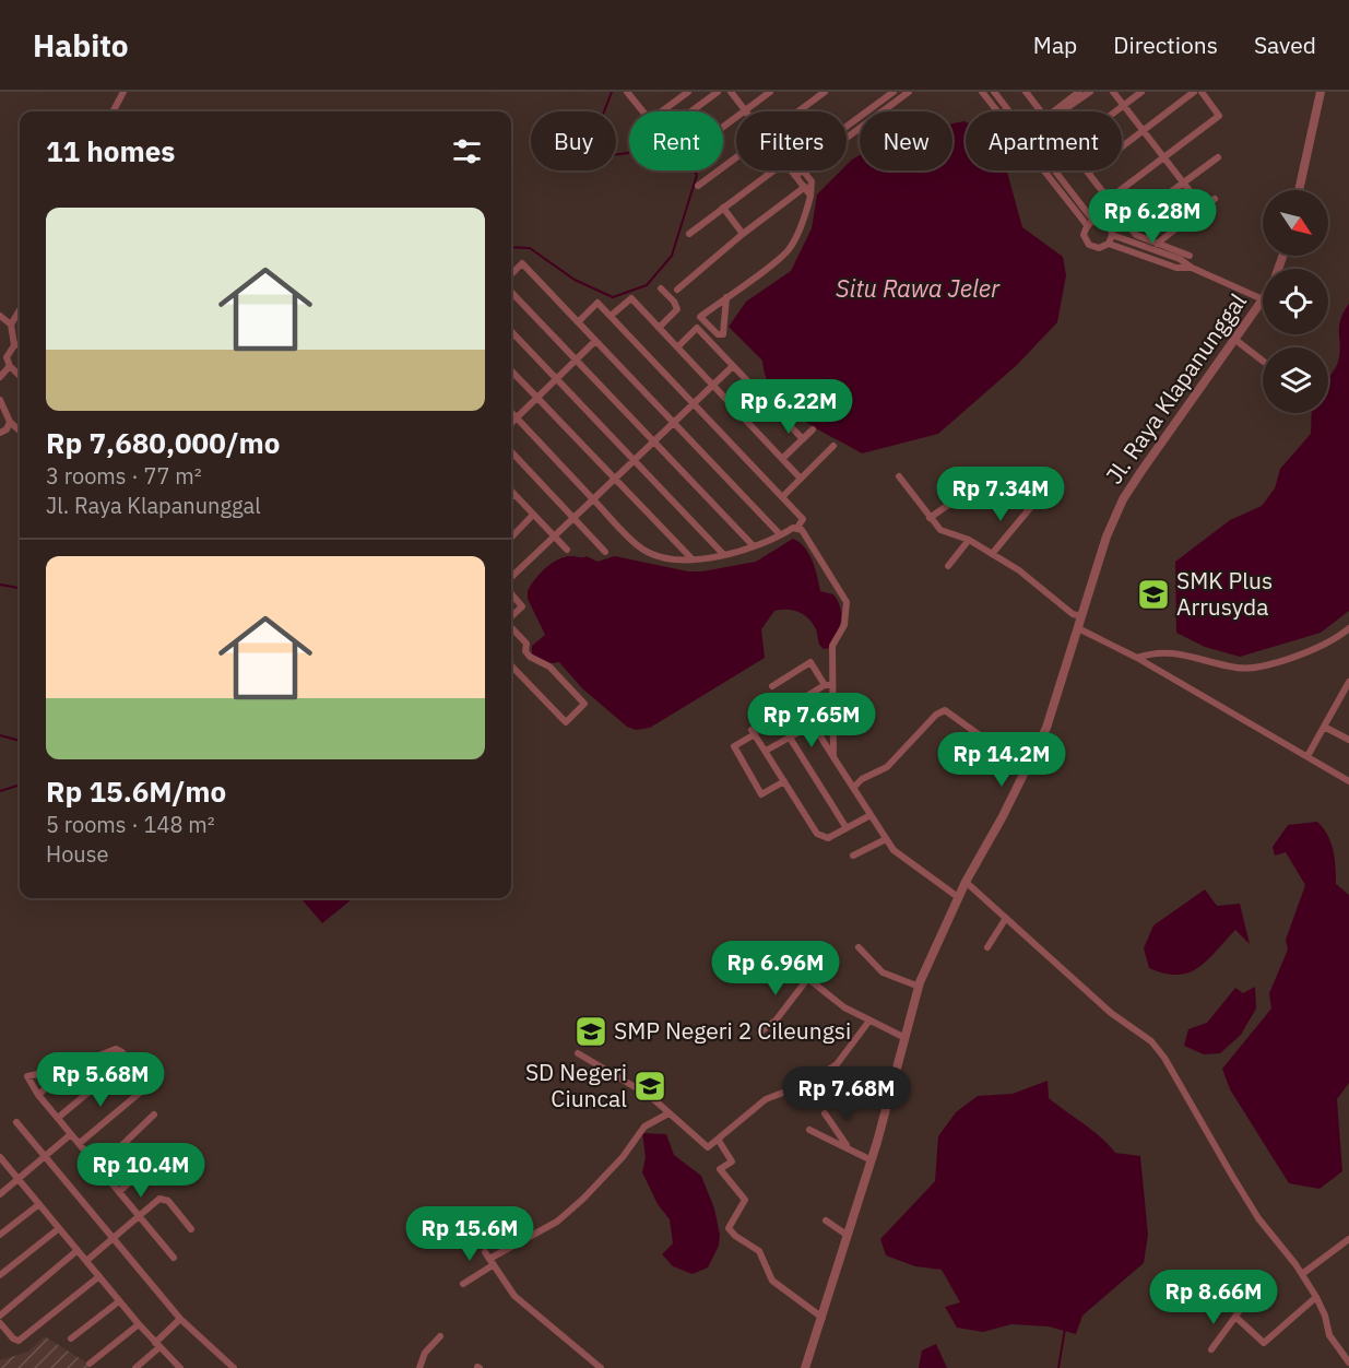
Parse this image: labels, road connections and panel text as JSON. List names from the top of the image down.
{
  "streets": {
    "street": ["Jl. Raya Klapanunggal"]
  },
  "water": ["Situ Rawa Jeler"],
  "places": {
    "school or university": ["SMK Plus Arrusyda", "SMP Negeri 2 Cileungsi", "SD Negeri Ciuncal"]
  },
  "north": "bottom right",
  "page": {
    "header": "Habito",
    "nav": ["Map", "Directions", "Saved"],
    "chip": [
      "Buy",
      "Rent",
      "Filters",
      "New",
      "Apartment"
    ],
    "heading": "11 homes",
    "price": [
      "Rp 6.28M",
      "Rp 6.22M",
      "Rp 7.34M",
      "Rp 7.65M",
      "Rp 14.2M",
      "Rp 6.96M",
      "Rp 5.68M",
      "Rp 7.68M",
      "Rp 10.4M",
      "Rp 15.6M",
      "Rp 8.66M"
    ],
    "list": [
      {
        "name": "Rp 7,680,000/mo",
        "note": "3 rooms · 77 m² · Jl. Raya Klapanunggal"
      },
      {
        "name": "Rp 15.6M/mo",
        "note": "5 rooms · 148 m² · House"
      }
    ]
  }
}
